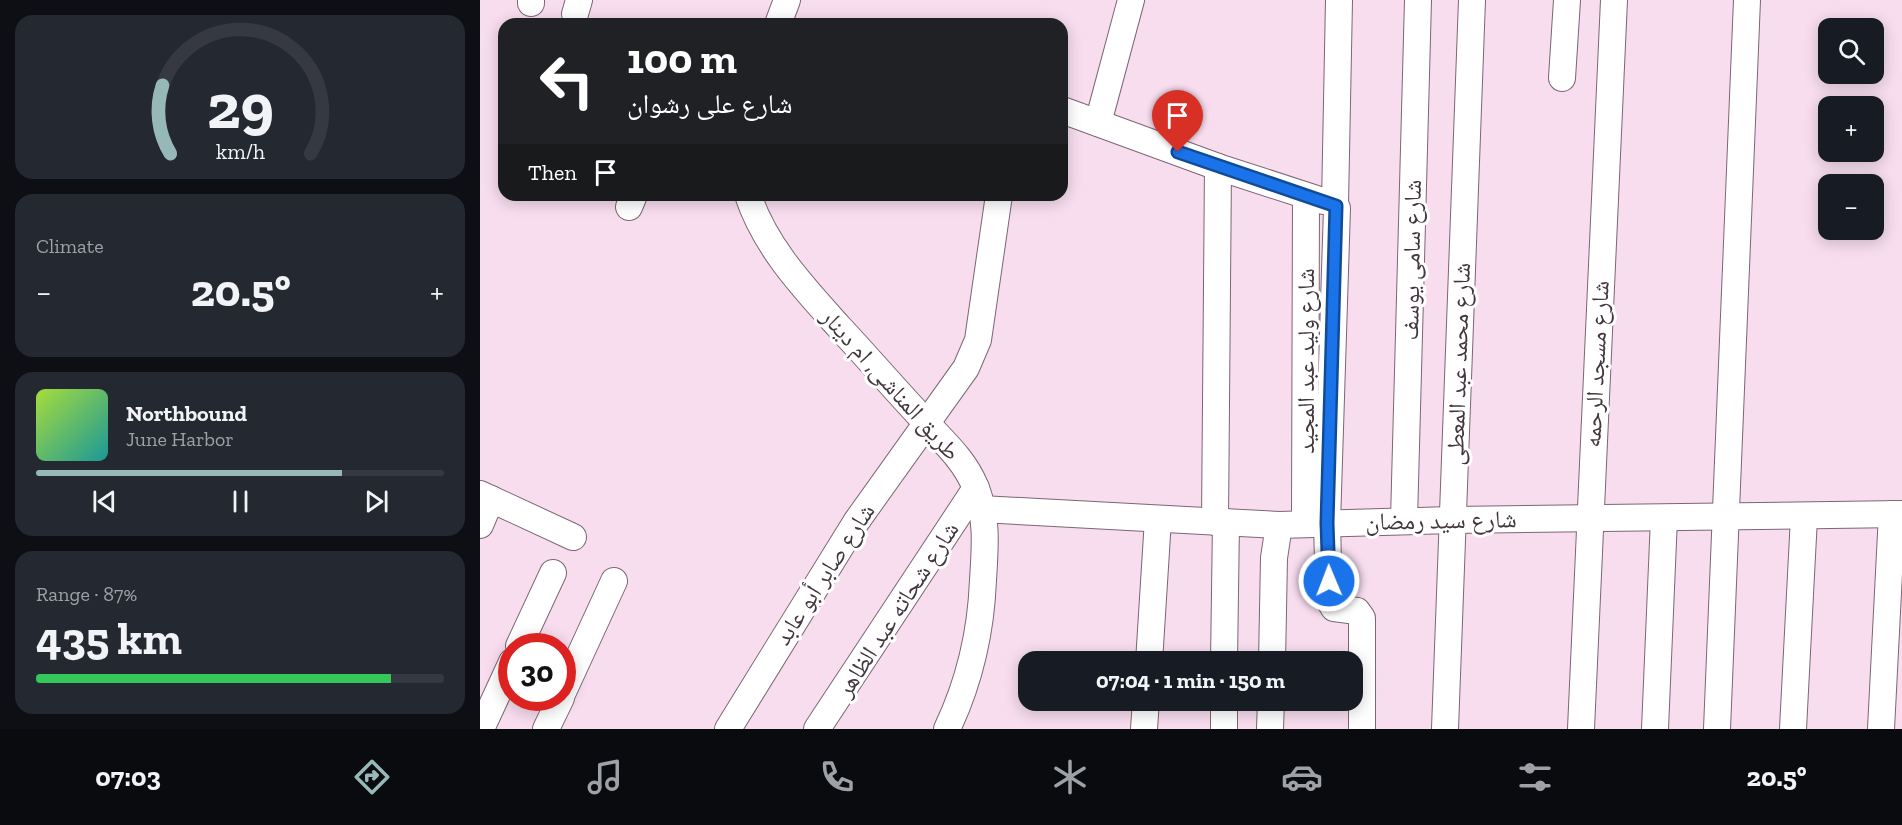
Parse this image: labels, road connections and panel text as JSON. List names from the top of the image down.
{
  "streets": {
    "street": [
      "شارع سامى يوسف",
      "شارع وليد عبد المجيد",
      "شارع محمد عبد المعطى",
      "شارع مسجد الرحمه",
      "طريق المناشى, ام دينار",
      "شارع سيد رمضان",
      "شارع صابر أبو عابد",
      "شارع شحاته عبد الظاهر"
    ]
  },
  "crossings": [
    ["شارع سامى يوسف", "شارع سيد رمضان"],
    ["شارع وليد عبد المجيد", "شارع سيد رمضان"],
    ["شارع محمد عبد المعطى", "شارع سيد رمضان"],
    ["شارع مسجد الرحمه", "شارع سيد رمضان"],
    ["طريق المناشى, ام دينار", "شارع سيد رمضان"],
    ["طريق المناشى, ام دينار", "شارع صابر أبو عابد"],
    ["طريق المناشى, ام دينار", "شارع شحاته عبد الظاهر"],
    ["شارع سيد رمضان", "شارع شحاته عبد الظاهر"]
  ],
  "page": {
    "map_buttons": ["+", "−"],
    "turn": ["100 m", "شارع على رشوان"],
    "then": "Then",
    "tile": [
      "Climate",
      ["Range · 87%", "435 km"]
    ],
    "heat": ["−", "20.5°", "+"],
    "song": ["Northbound", "June Harbor"],
    "limit": "30",
    "trip": "07:04 · 1 min · 150 m",
    "tabs": ["07:03", "20.5°"],
    "gauge": ["29", "km/h"]
  }
}
